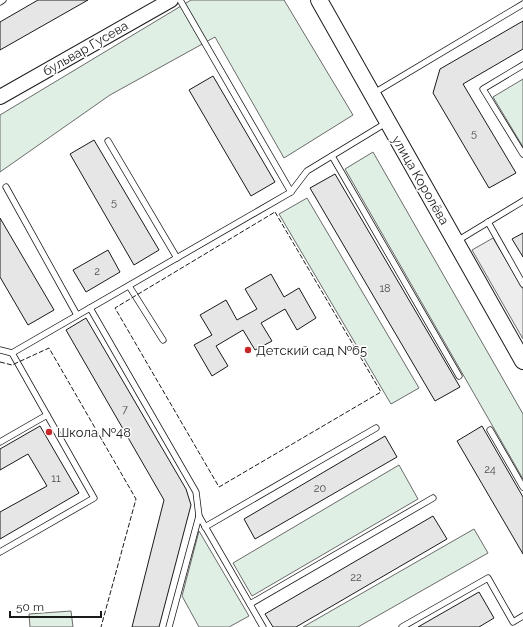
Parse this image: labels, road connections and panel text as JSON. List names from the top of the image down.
{
  "streets": {
    "main road": ["улица Королёва"],
    "street": ["бульвар Гусева"]
  },
  "places": ["Детский сад №65", "Школа №48"],
  "house_numbers": [
    "5",
    "5",
    "2",
    "18",
    "7",
    "24",
    "11",
    "20",
    "22"
  ],
  "scale_bar": "50 m"
}
